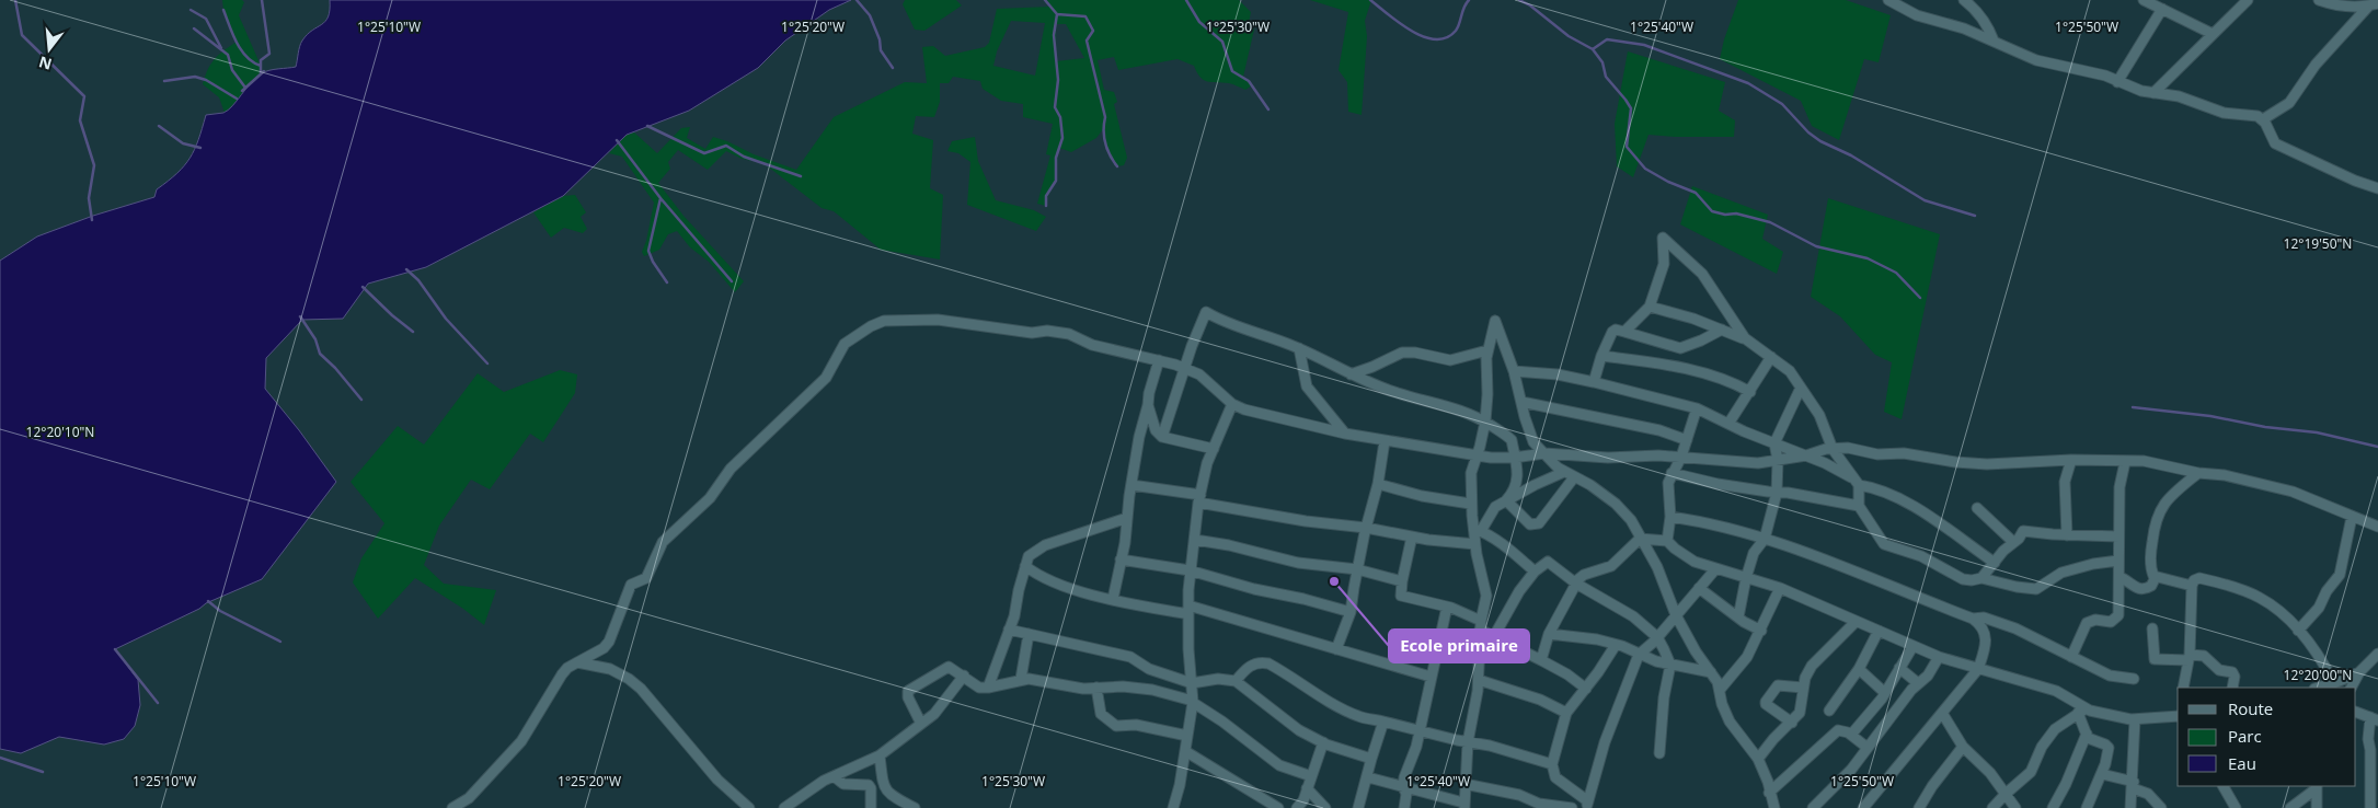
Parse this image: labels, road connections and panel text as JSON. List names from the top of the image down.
{
  "places": ["Ecole primaire"],
  "legend": ["Route", "Parc", "Eau"],
  "north": "bottom",
  "coordinates": [
    "1°25'10\"W",
    "1°25'20\"W",
    "1°25'30\"W",
    "1°25'40\"W",
    "1°25'50\"W",
    "12°19'50\"N",
    "12°20'10\"N",
    "12°20'00\"N"
  ]
}
